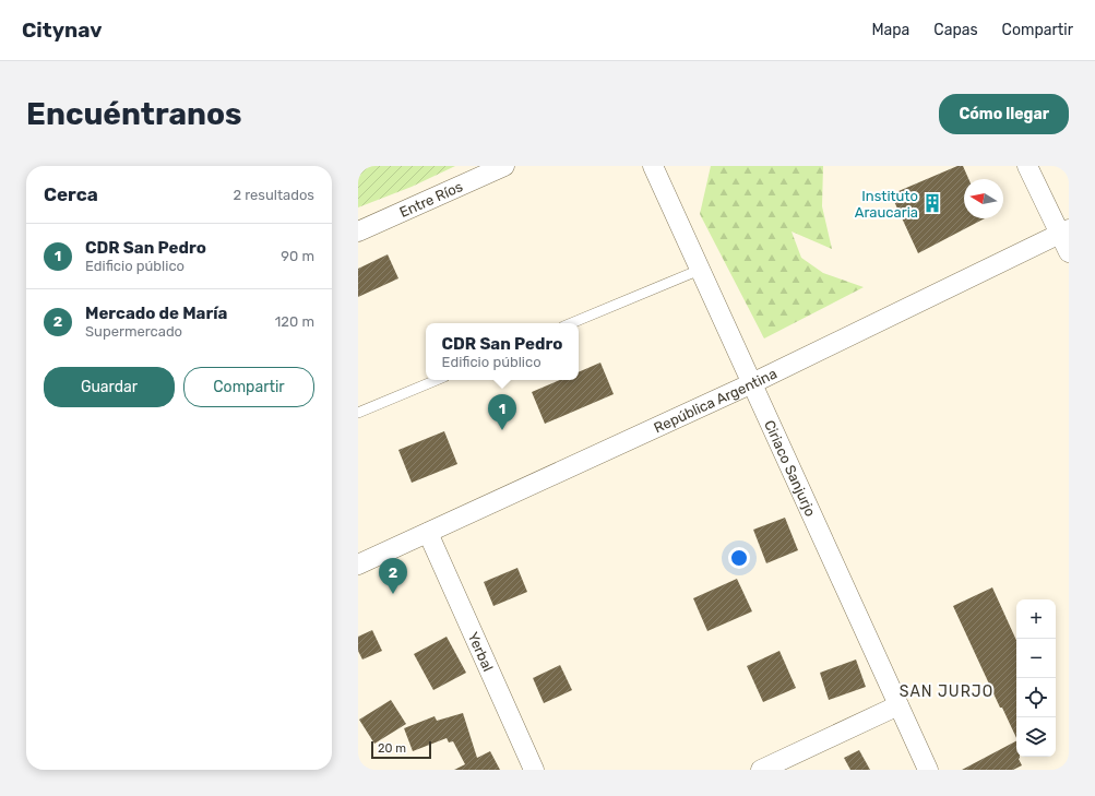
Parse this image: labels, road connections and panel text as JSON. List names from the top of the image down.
{
  "streets": {
    "street": [
      "Entre Ríos",
      "República Argentina",
      "Ciriaco Sanjurjo",
      "Yerbal"
    ]
  },
  "crossings": [
    ["República Argentina", "Ciriaco Sanjurjo"],
    ["República Argentina", "Yerbal"]
  ],
  "districts": ["SAN JURJO"],
  "places": {
    "building": ["Instituto Araucaria"]
  },
  "scale_bar": "20 m",
  "north": "left",
  "page": {
    "header": "Citynav",
    "nav": ["Mapa", "Capas", "Compartir"],
    "buttons": [
      "Cómo llegar",
      ["Guardar", "Compartir"]
    ],
    "title": "Encuéntranos",
    "heading": ["Cerca", "2 resultados"],
    "list": [
      {
        "mark": "1",
        "name": "CDR San Pedro",
        "note": "Edificio público",
        "value": "90 m"
      },
      {
        "mark": "2",
        "name": "Mercado de María",
        "note": "Supermercado",
        "value": "120 m"
      }
    ],
    "popup": ["CDR San Pedro", "Edificio público"],
    "pins": ["1", "2"],
    "map_buttons": ["+", "−"],
    "scale": "20 m"
  }
}
